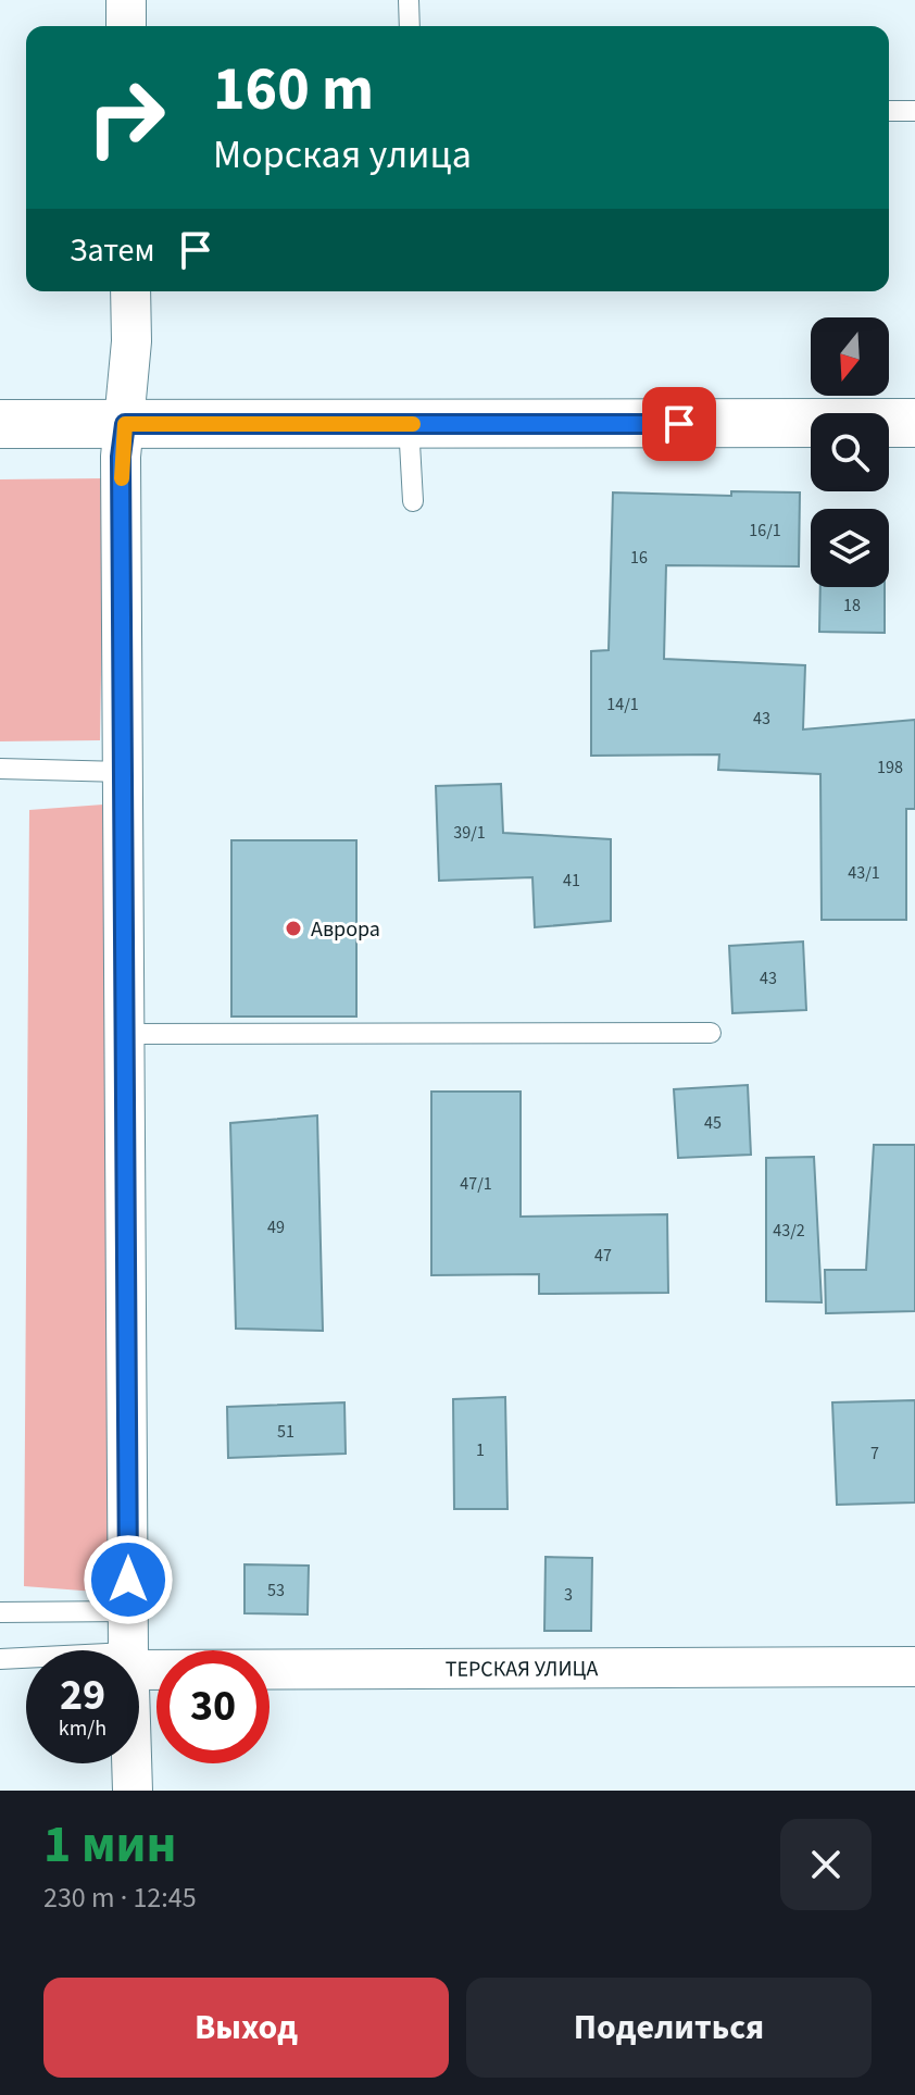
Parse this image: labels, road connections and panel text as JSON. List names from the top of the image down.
{
  "streets": {
    "street": ["ТЕРСКАЯ УЛИЦА"]
  },
  "places": ["Аврора"],
  "house_numbers": [
    "16/1",
    "16",
    "18",
    "14/1",
    "43",
    "198",
    "39/1",
    "43/1",
    "41",
    "43",
    "45",
    "47/1",
    "49",
    "43/2",
    "47",
    "51",
    "1",
    "7",
    "53",
    "3"
  ],
  "north": "bottom",
  "page": {
    "turn": ["160 m", "Морская улица"],
    "then": "Затем",
    "speed": "29 km/h",
    "limit": "30",
    "heading": ["1 мин", "230 m · 12:45"],
    "buttons": ["Выход", "Поделиться"]
  }
}
